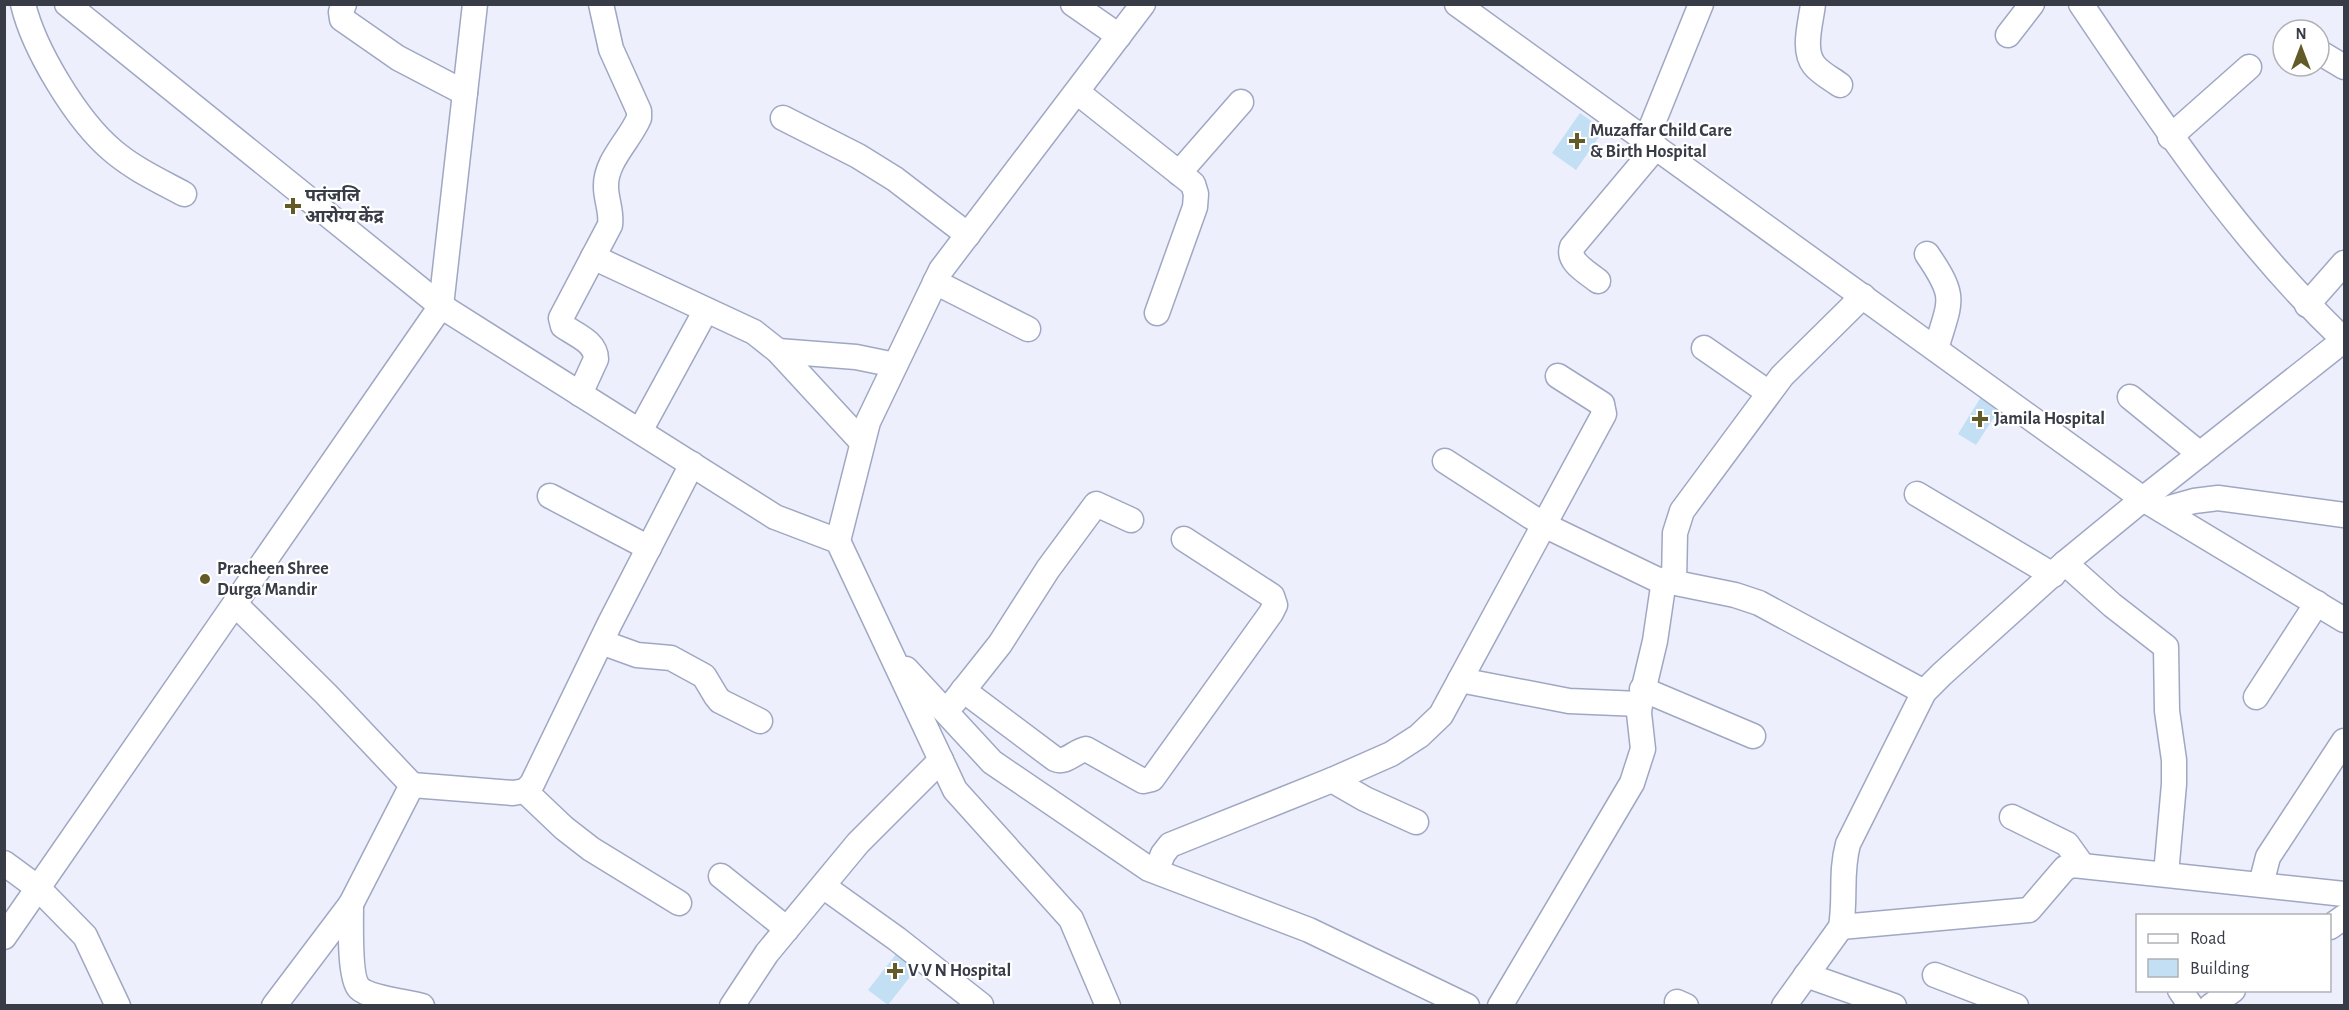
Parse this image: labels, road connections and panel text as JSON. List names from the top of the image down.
{
  "places": {
    "health": [
      "Muzaffar Child Care & Birth Hospital",
      "पतंजलि आरोग्य केंद्र",
      "Jamila Hospital",
      "V V N Hospital"
    ],
    "other": ["Pracheen Shree Durga Mandir"]
  },
  "legend": ["Road", "Building"],
  "north": "top"
}
